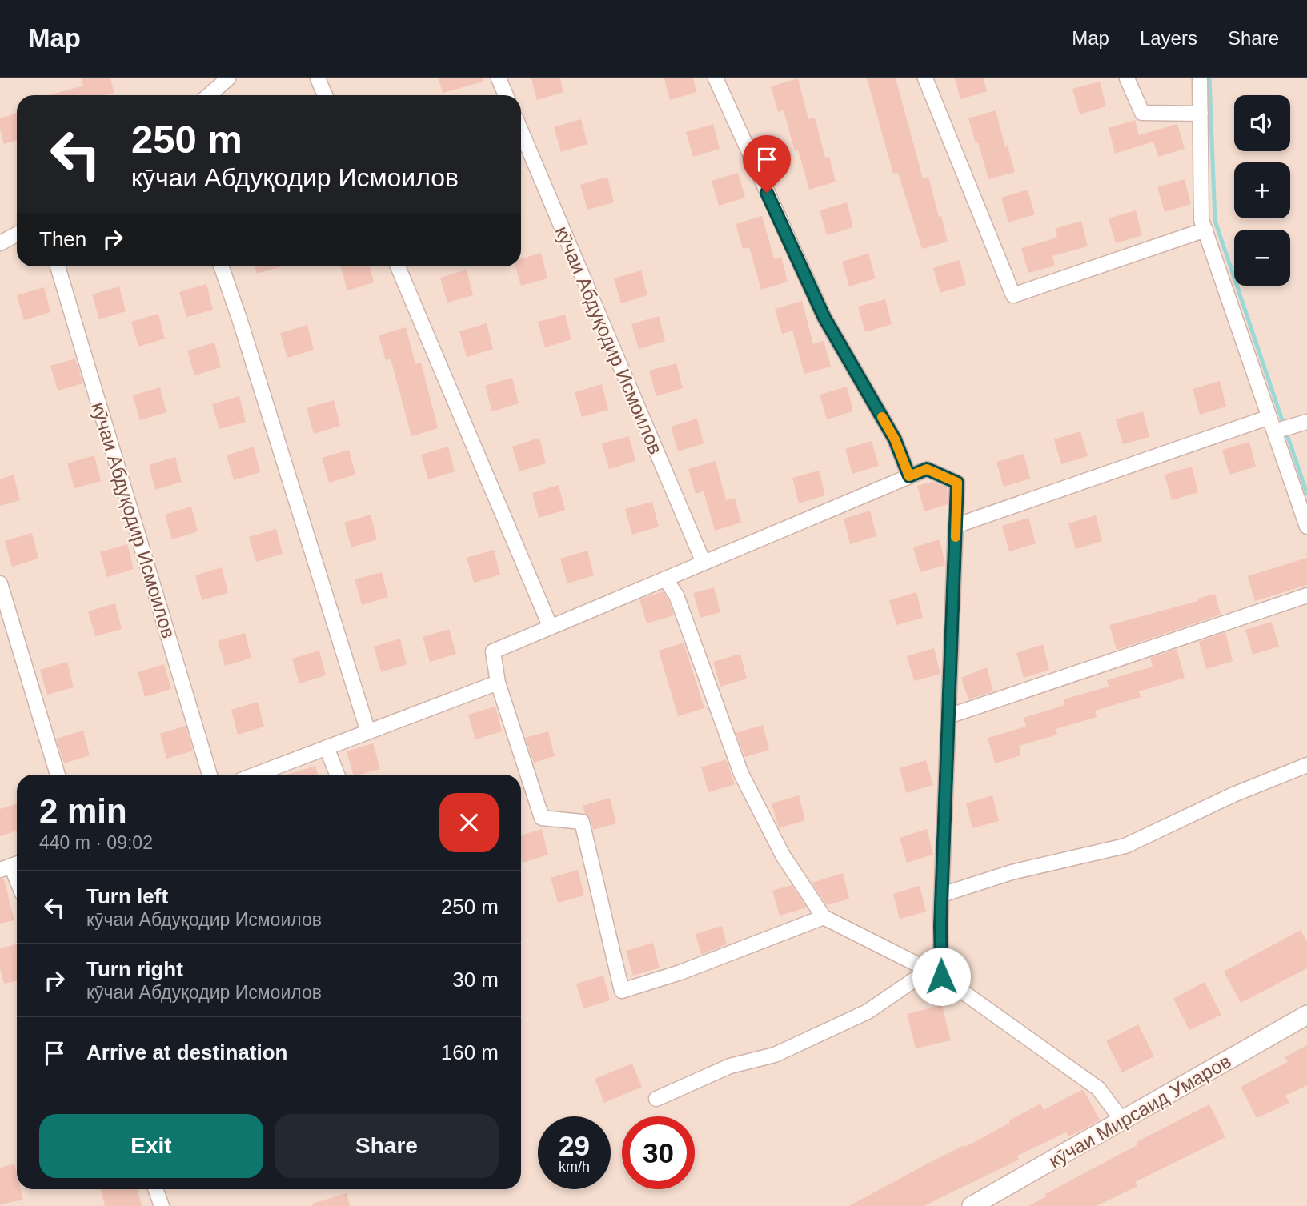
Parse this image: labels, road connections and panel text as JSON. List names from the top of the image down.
{
  "streets": {
    "street": ["кӯчаи Абдуқодир Исмоилов", "кӯчаи Мирсаид Умаров"]
  },
  "page": {
    "header": "Map",
    "nav": ["Map", "Layers", "Share"],
    "map_buttons": ["+", "−"],
    "turn": ["250 m", "кӯчаи Абдуқодир Исмоилов"],
    "then": "Then",
    "heading": ["2 min", "440 m · 09:02"],
    "list": [
      {
        "name": "Turn left",
        "note": "кӯчаи Абдуқодир Исмоилов",
        "value": "250 m"
      },
      {
        "name": "Turn right",
        "note": "кӯчаи Абдуқодир Исмоилов",
        "value": "30 m"
      },
      {
        "name": "Arrive at destination",
        "value": "160 m"
      }
    ],
    "buttons": ["Exit", "Share"],
    "speed": "29 km/h",
    "limit": "30"
  }
}
